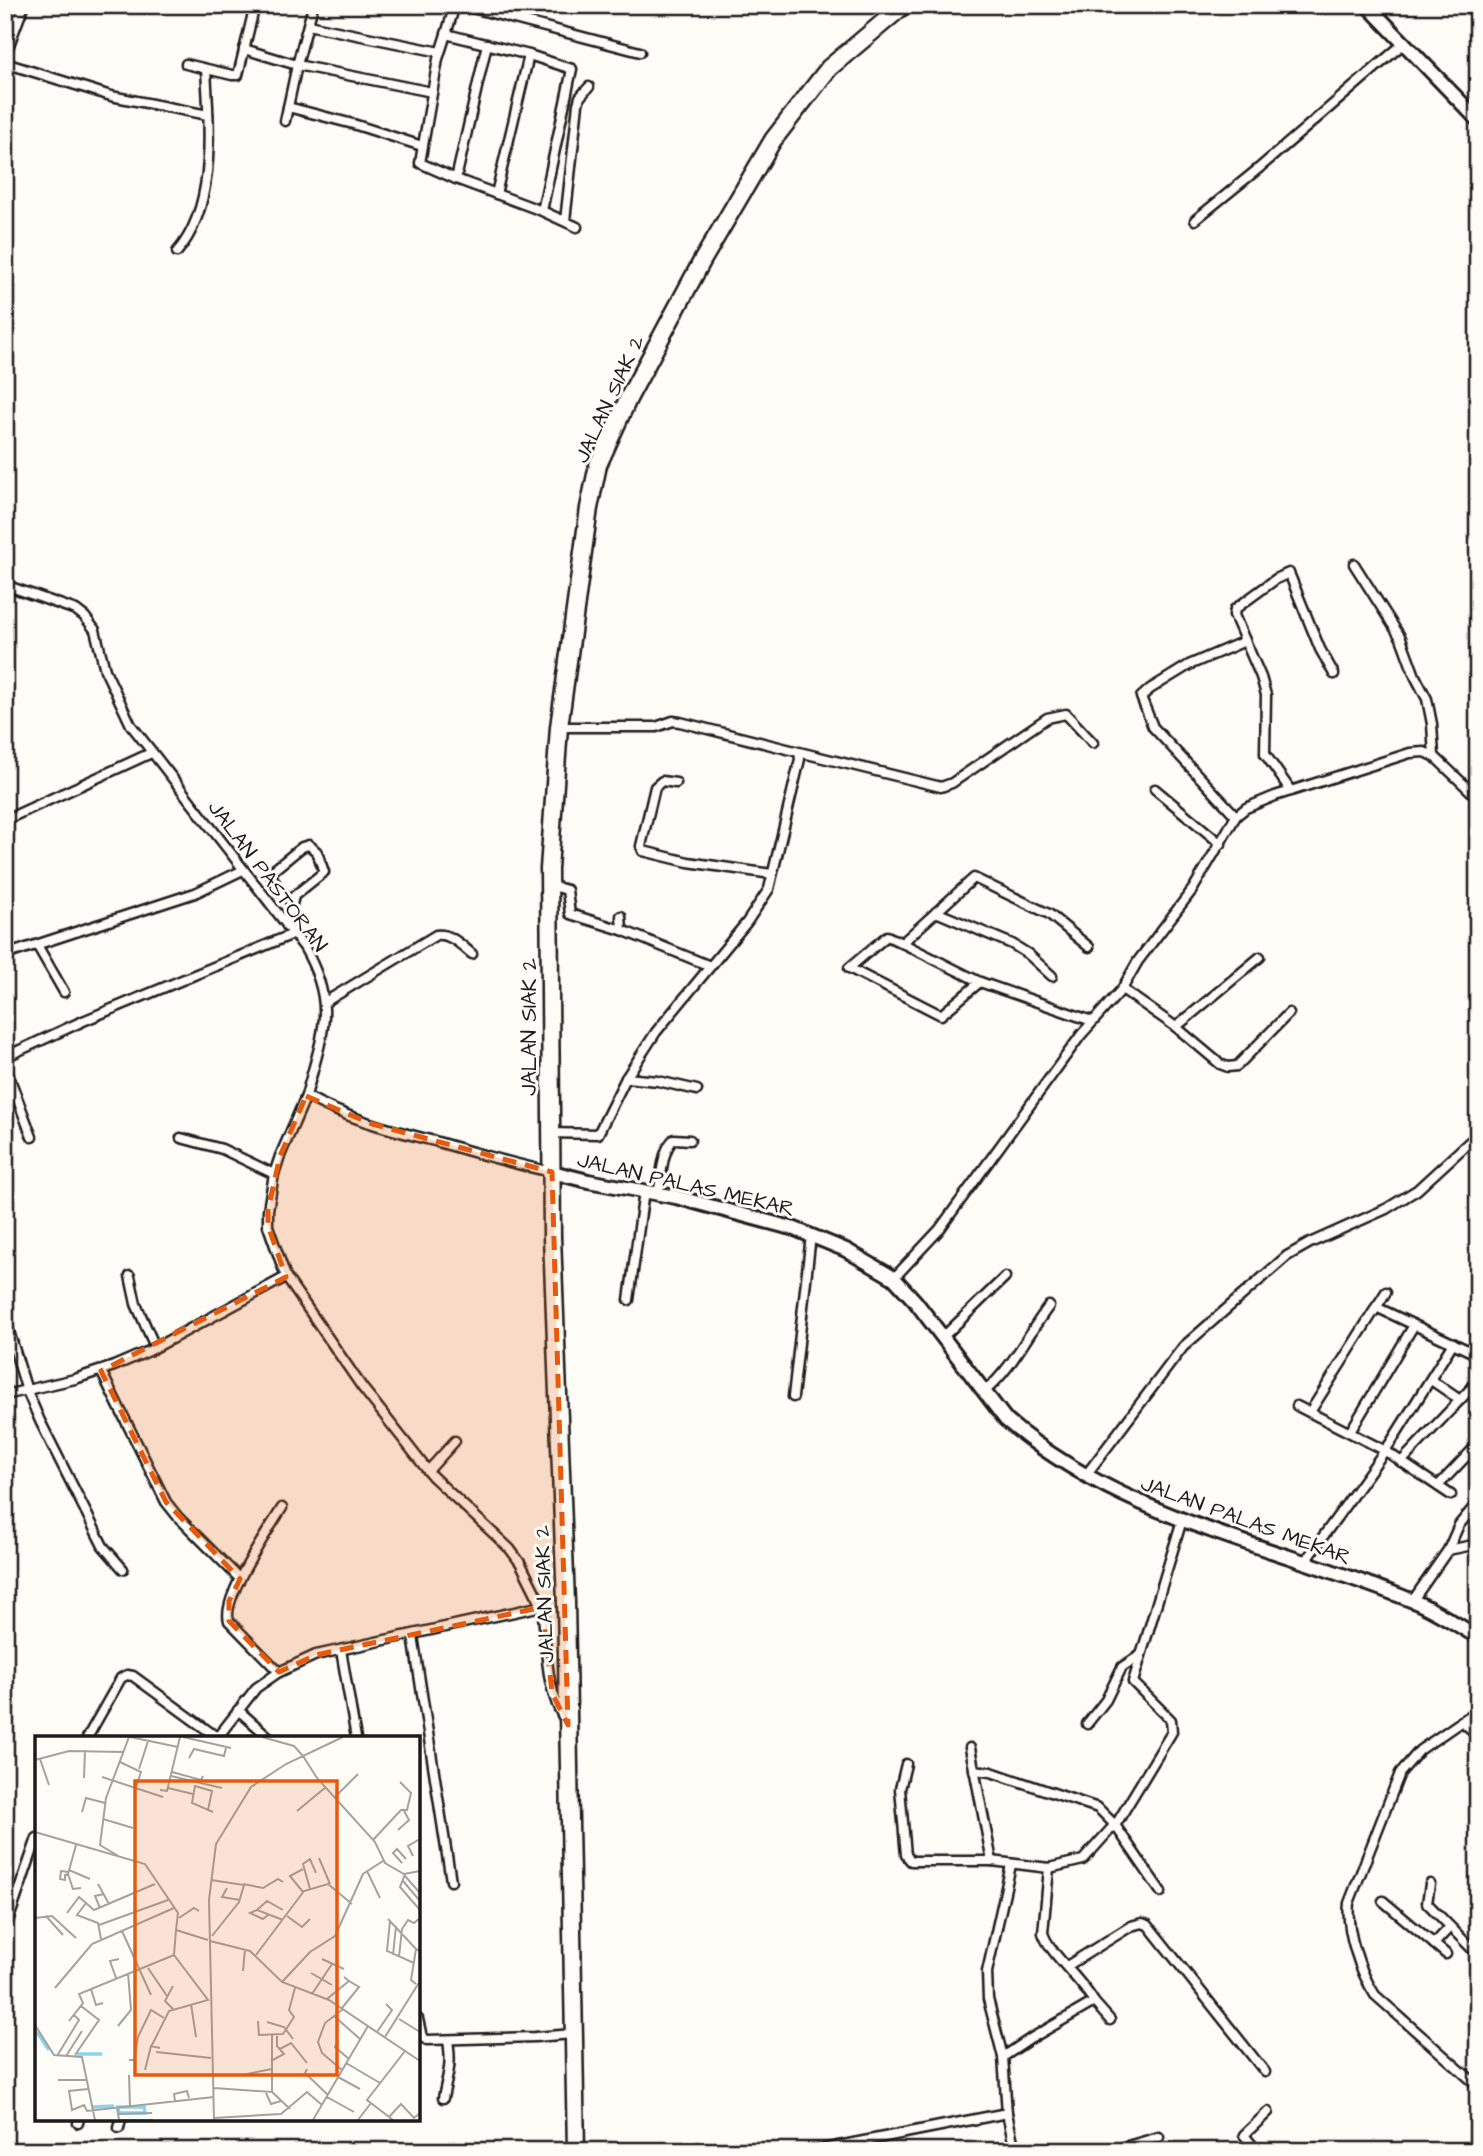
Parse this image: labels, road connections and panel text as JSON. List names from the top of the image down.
{
  "streets": {
    "highway": ["JALAN SIAK 2"],
    "main road": ["JALAN PALAS MEKAR"],
    "street": ["JALAN PASTORAN"]
  },
  "crossings": [
    ["JALAN SIAK 2", "JALAN PASTORAN"],
    ["JALAN SIAK 2", "JALAN PALAS MEKAR"]
  ]
}
